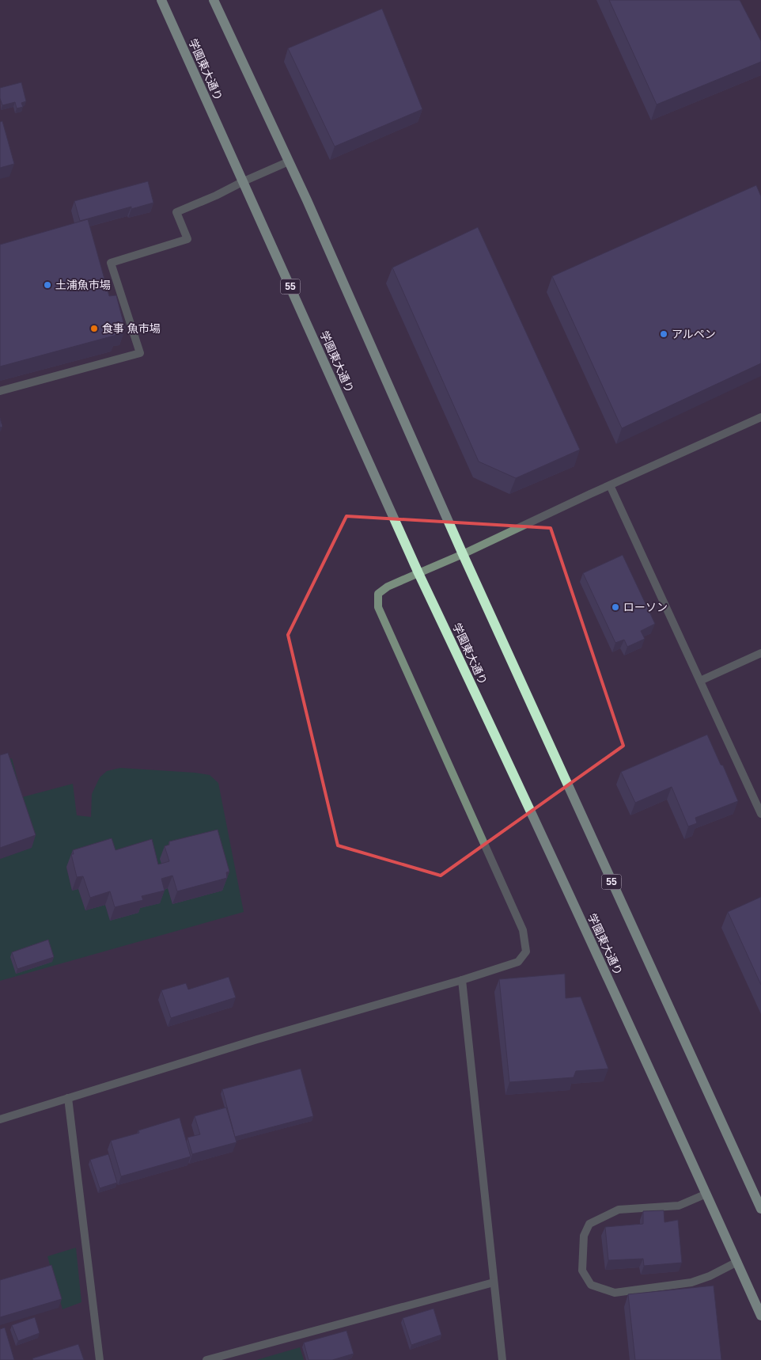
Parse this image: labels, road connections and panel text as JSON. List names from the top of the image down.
{
  "streets": {
    "main road": ["学園東大通り", "55"]
  },
  "places": [
    "土浦魚市場",
    "食事 魚市場",
    "アルペン",
    "ローソン"
  ]
}
